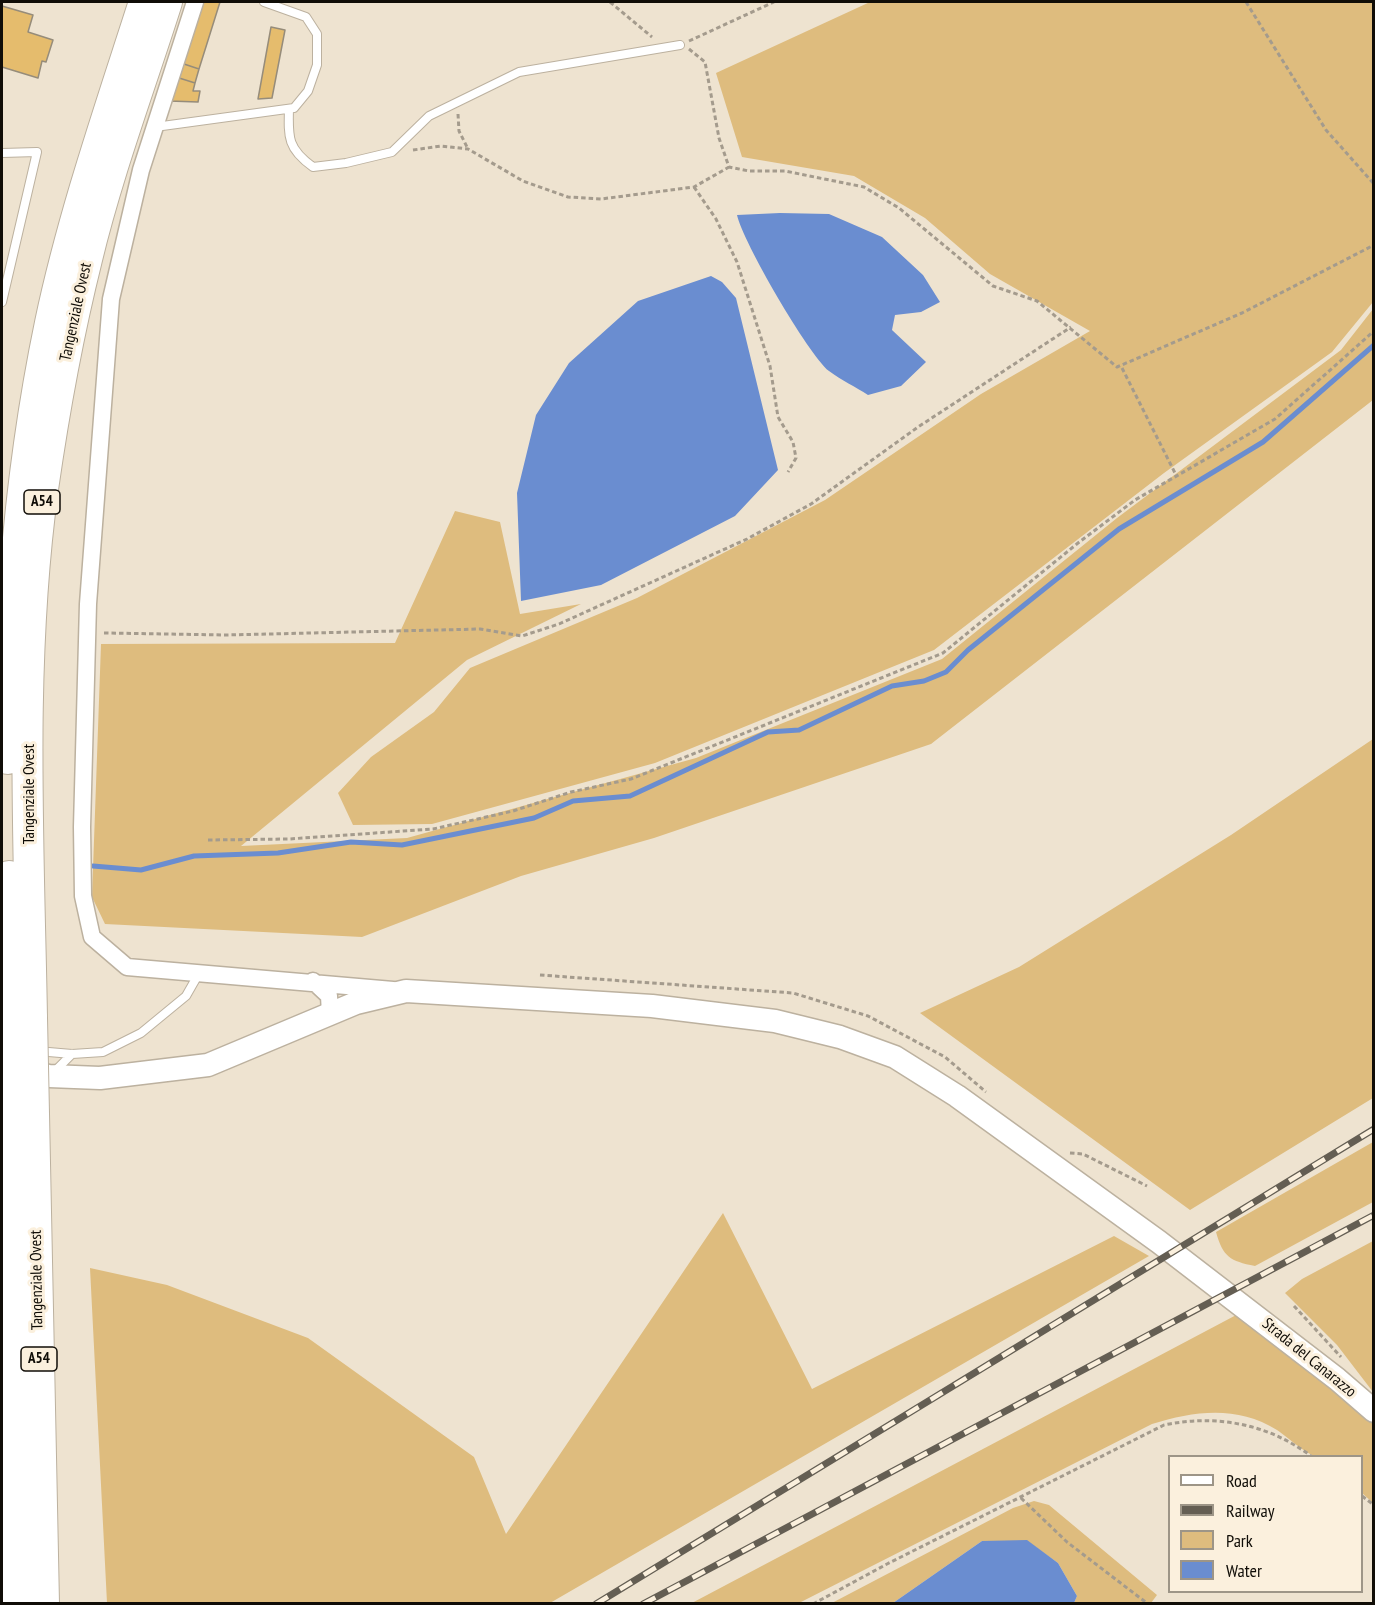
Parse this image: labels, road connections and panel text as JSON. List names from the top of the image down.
{
  "streets": {
    "highway": ["Tangenziale Ovest", "A54"],
    "street": ["Strada del Canarazzo"]
  },
  "legend": [
    "Road",
    "Railway",
    "Park",
    "Water"
  ]
}
